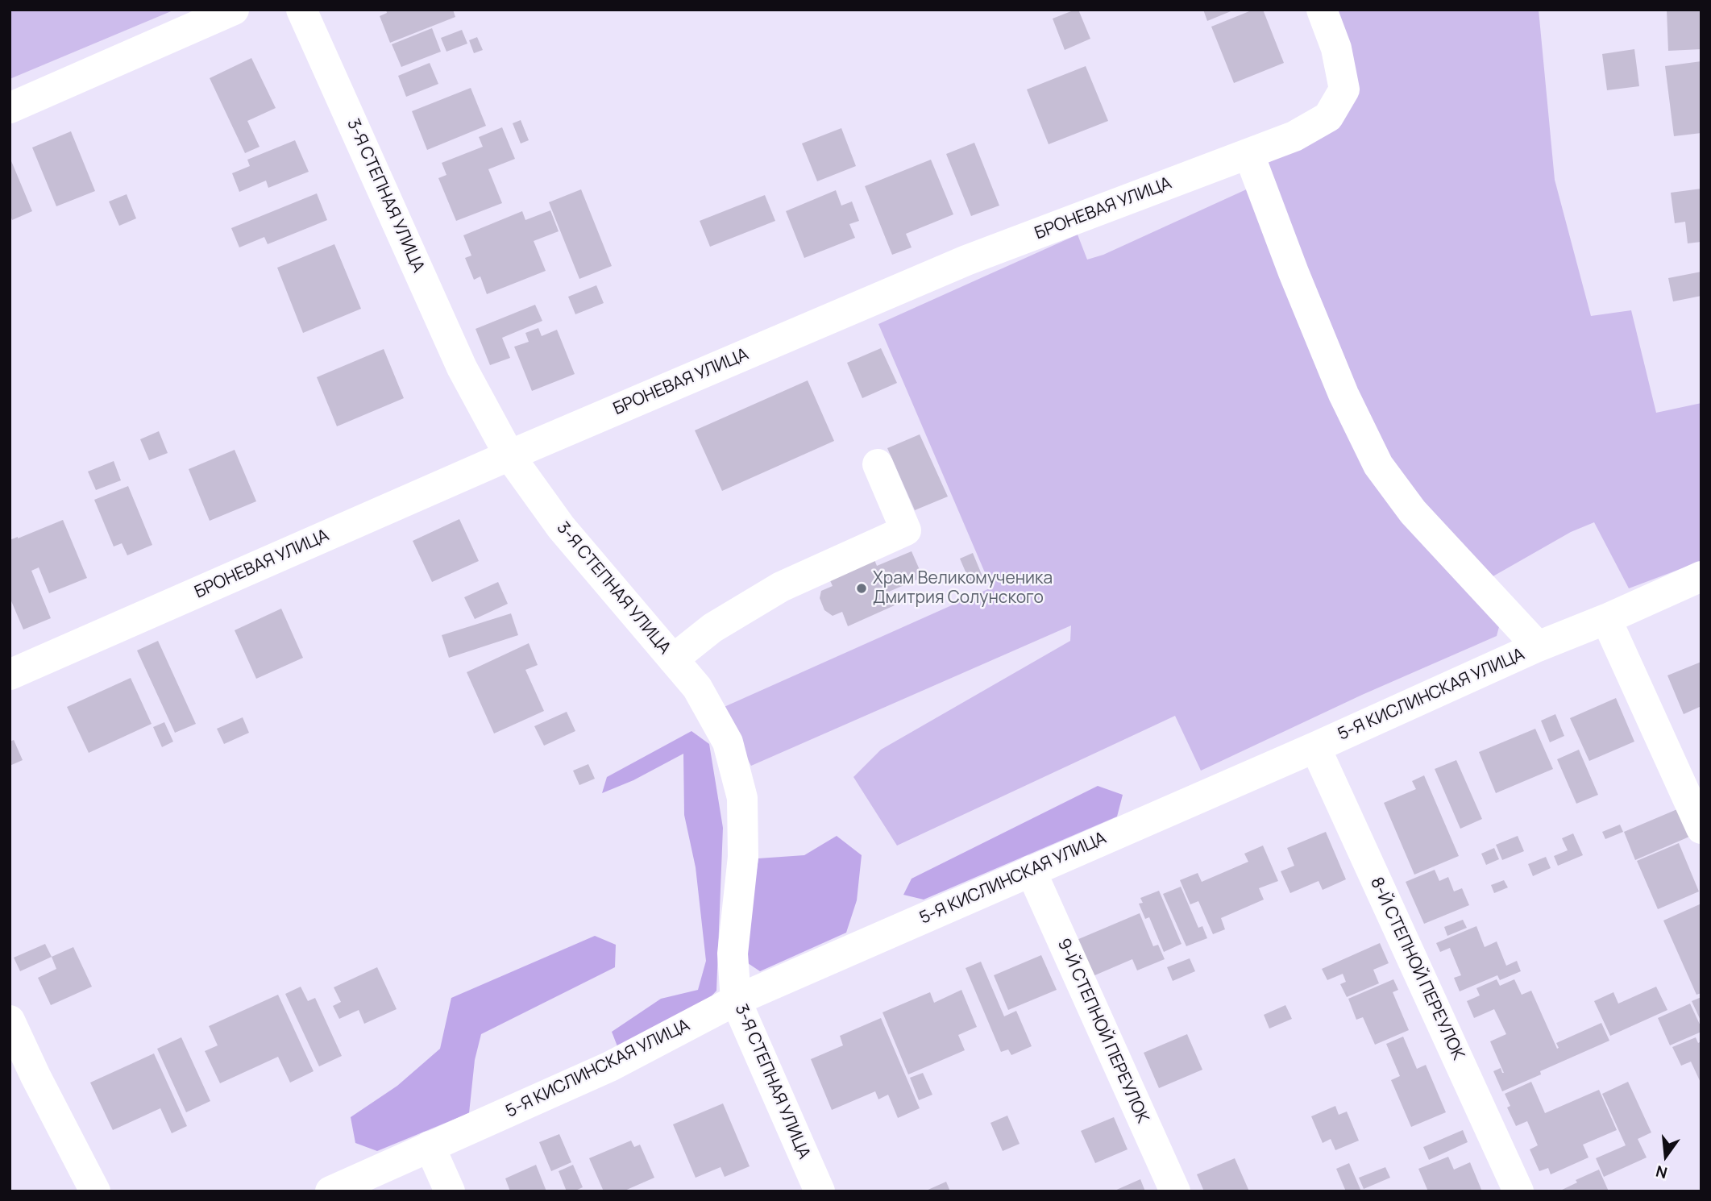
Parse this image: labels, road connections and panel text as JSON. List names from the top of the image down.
{
  "streets": {
    "street": [
      "3-Я СТЕПНАЯ УЛИЦА",
      "БРОНЕВАЯ УЛИЦА",
      "5-Я КИСЛИНСКАЯ УЛИЦА",
      "8-Й СТЕПНОЙ ПЕРЕУЛОК",
      "9-Й СТЕПНОЙ ПЕРЕУЛОК"
    ]
  },
  "crossings": [
    ["3-Я СТЕПНАЯ УЛИЦА", "БРОНЕВАЯ УЛИЦА"],
    ["3-Я СТЕПНАЯ УЛИЦА", "5-Я КИСЛИНСКАЯ УЛИЦА"],
    ["5-Я КИСЛИНСКАЯ УЛИЦА", "8-Й СТЕПНОЙ ПЕРЕУЛОК"],
    ["5-Я КИСЛИНСКАЯ УЛИЦА", "9-Й СТЕПНОЙ ПЕРЕУЛОК"]
  ],
  "places": ["Храм Великомученика Дмитрия Солунского"],
  "north": "bottom"
}
